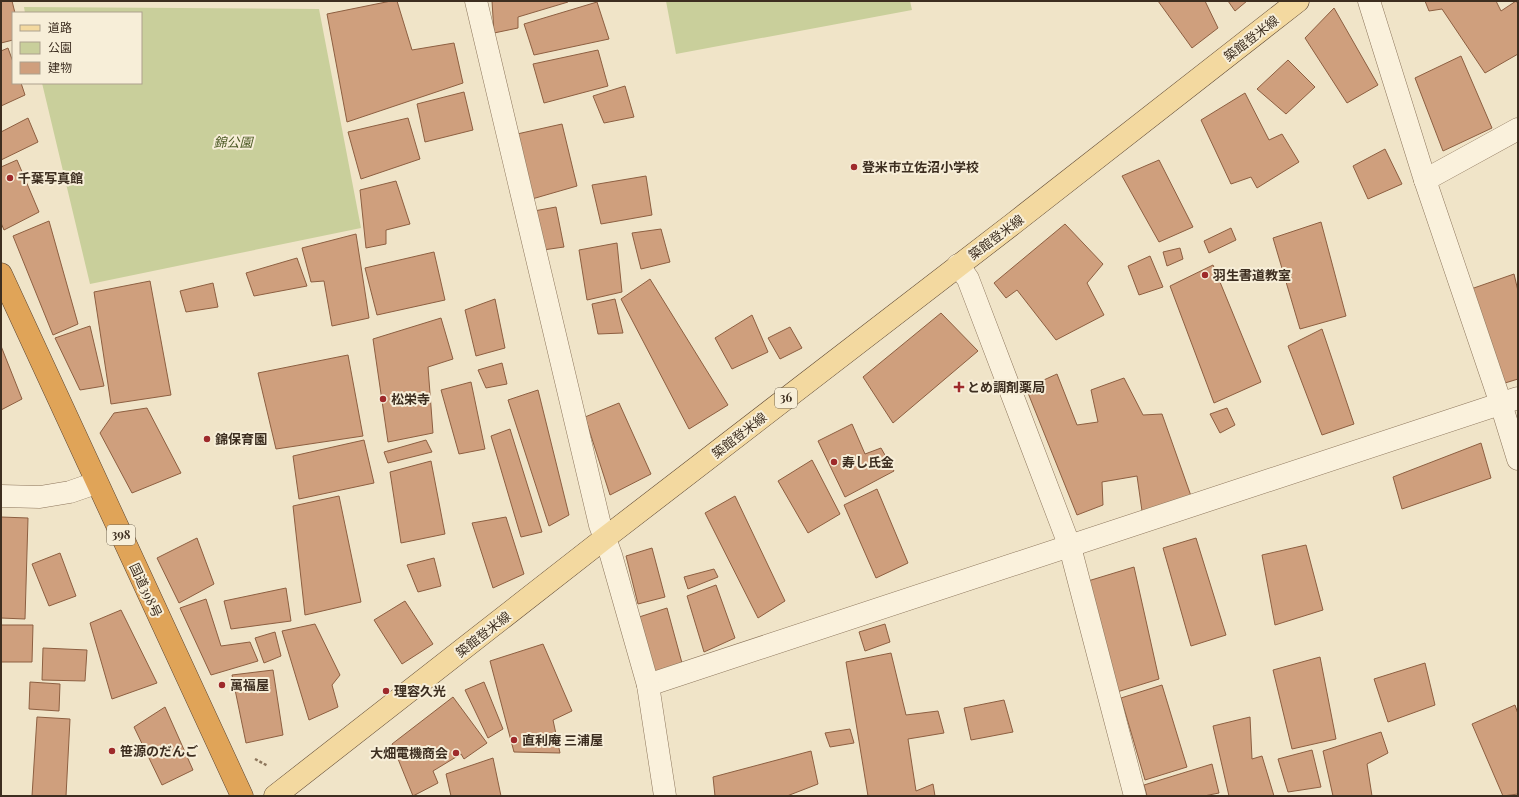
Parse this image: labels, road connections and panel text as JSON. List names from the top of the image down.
{
  "streets": {
    "highway": ["398", "国道398号"],
    "main road": ["築館登米線", "36"]
  },
  "parks": ["錦公園"],
  "places": {
    "other": [
      "登米市立佐沼小学校",
      "千葉写真館",
      "羽生書道教室",
      "松栄寺",
      "錦保育園",
      "寿し氏金",
      "萬福屋",
      "理容久光",
      "直利庵 三浦屋",
      "笹源のだんご",
      "大畑電機商会"
    ],
    "health": ["とめ調剤薬局"]
  },
  "legend": ["道路", "公園", "建物"]
}
